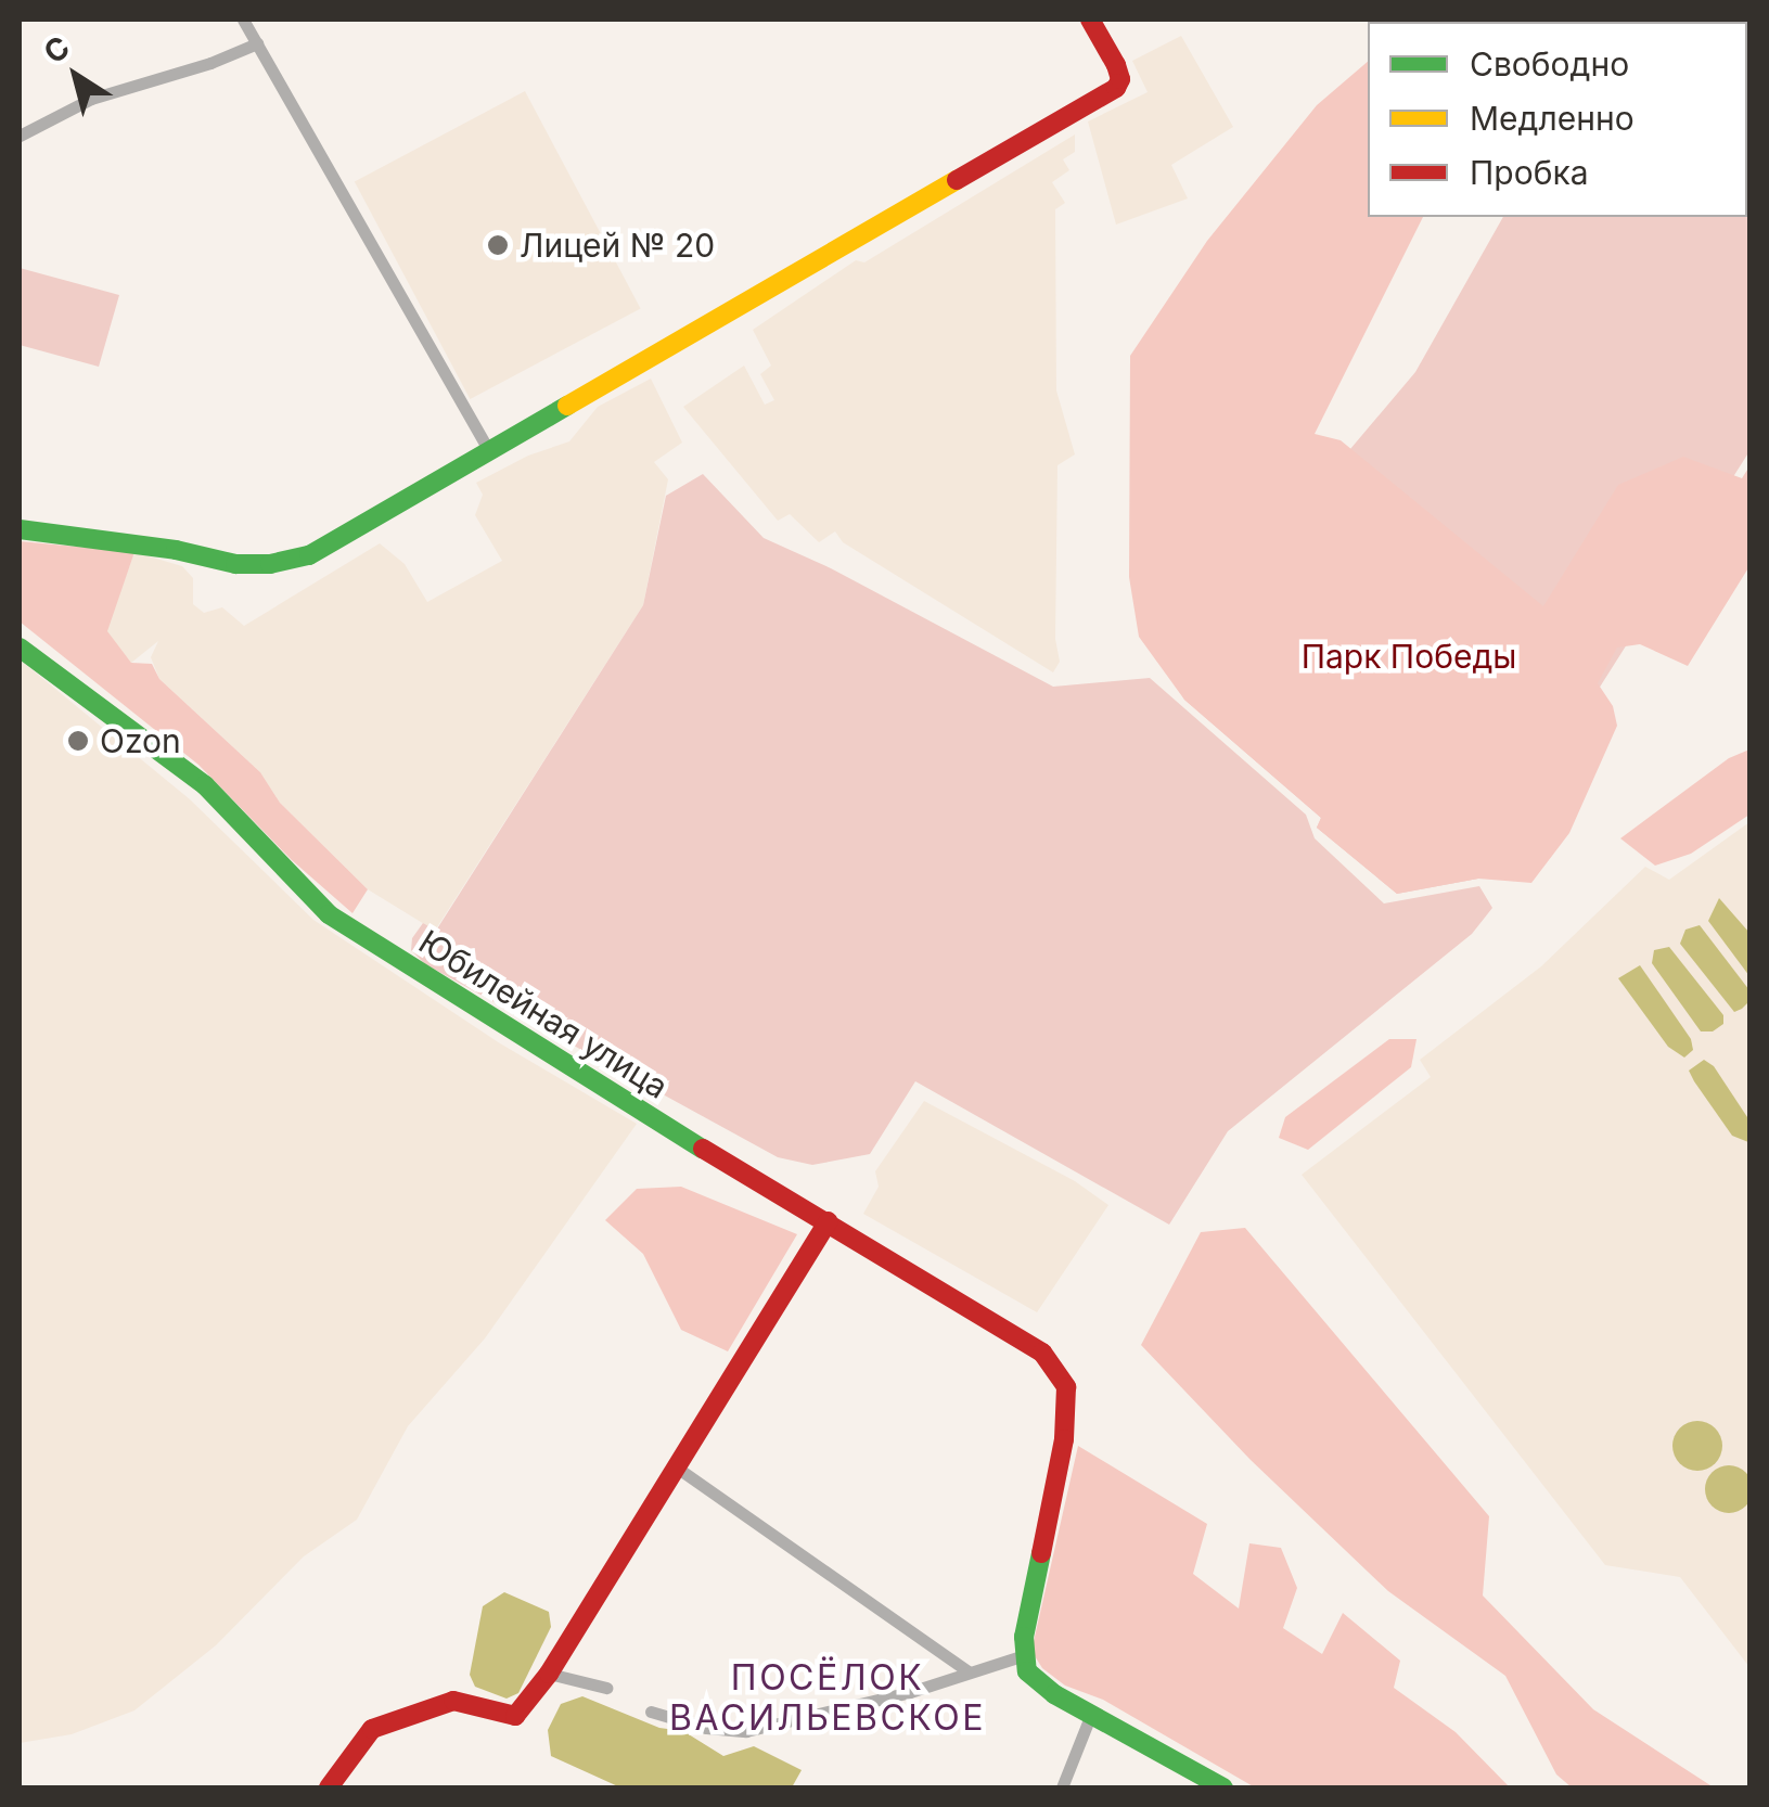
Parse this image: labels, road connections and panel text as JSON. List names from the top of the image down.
{
  "streets": {
    "street": ["Юбилейная улица"]
  },
  "districts": ["ПОСЁЛОК ВАСИЛЬЕВСКОЕ"],
  "parks": ["Парк Победы"],
  "places": ["Лицей № 20", "Ozon"],
  "legend": ["Свободно", "Медленно", "Пробка"],
  "north": "top left"
}
